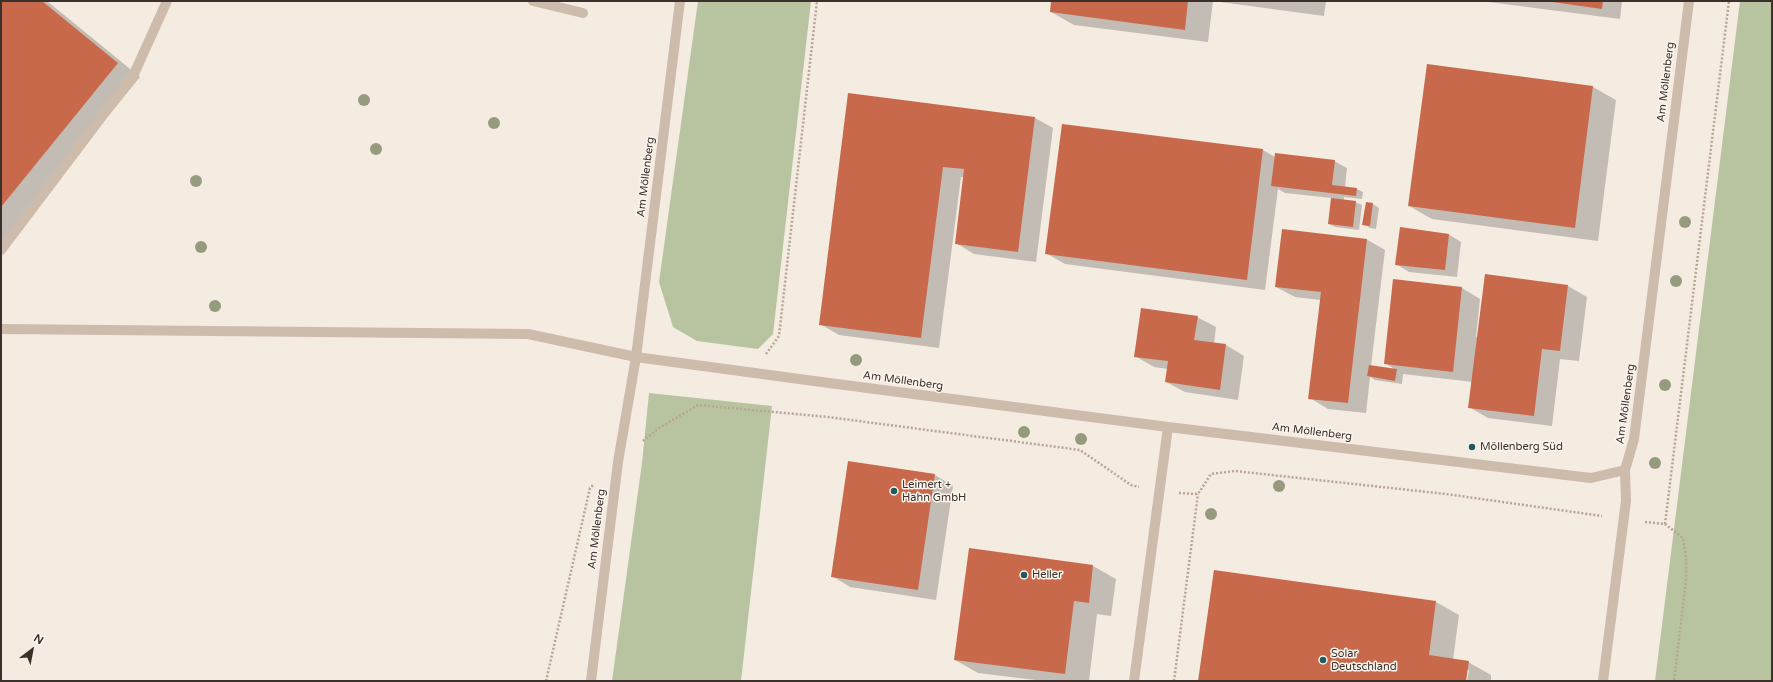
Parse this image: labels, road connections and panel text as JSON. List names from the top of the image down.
{
  "streets": {
    "street": ["Am Möllenberg"]
  },
  "places": [
    "Möllenberg Süd",
    "Leimert + Hahn GmbH",
    "Heller",
    "Solar Deutschland"
  ],
  "north": "top right"
}
